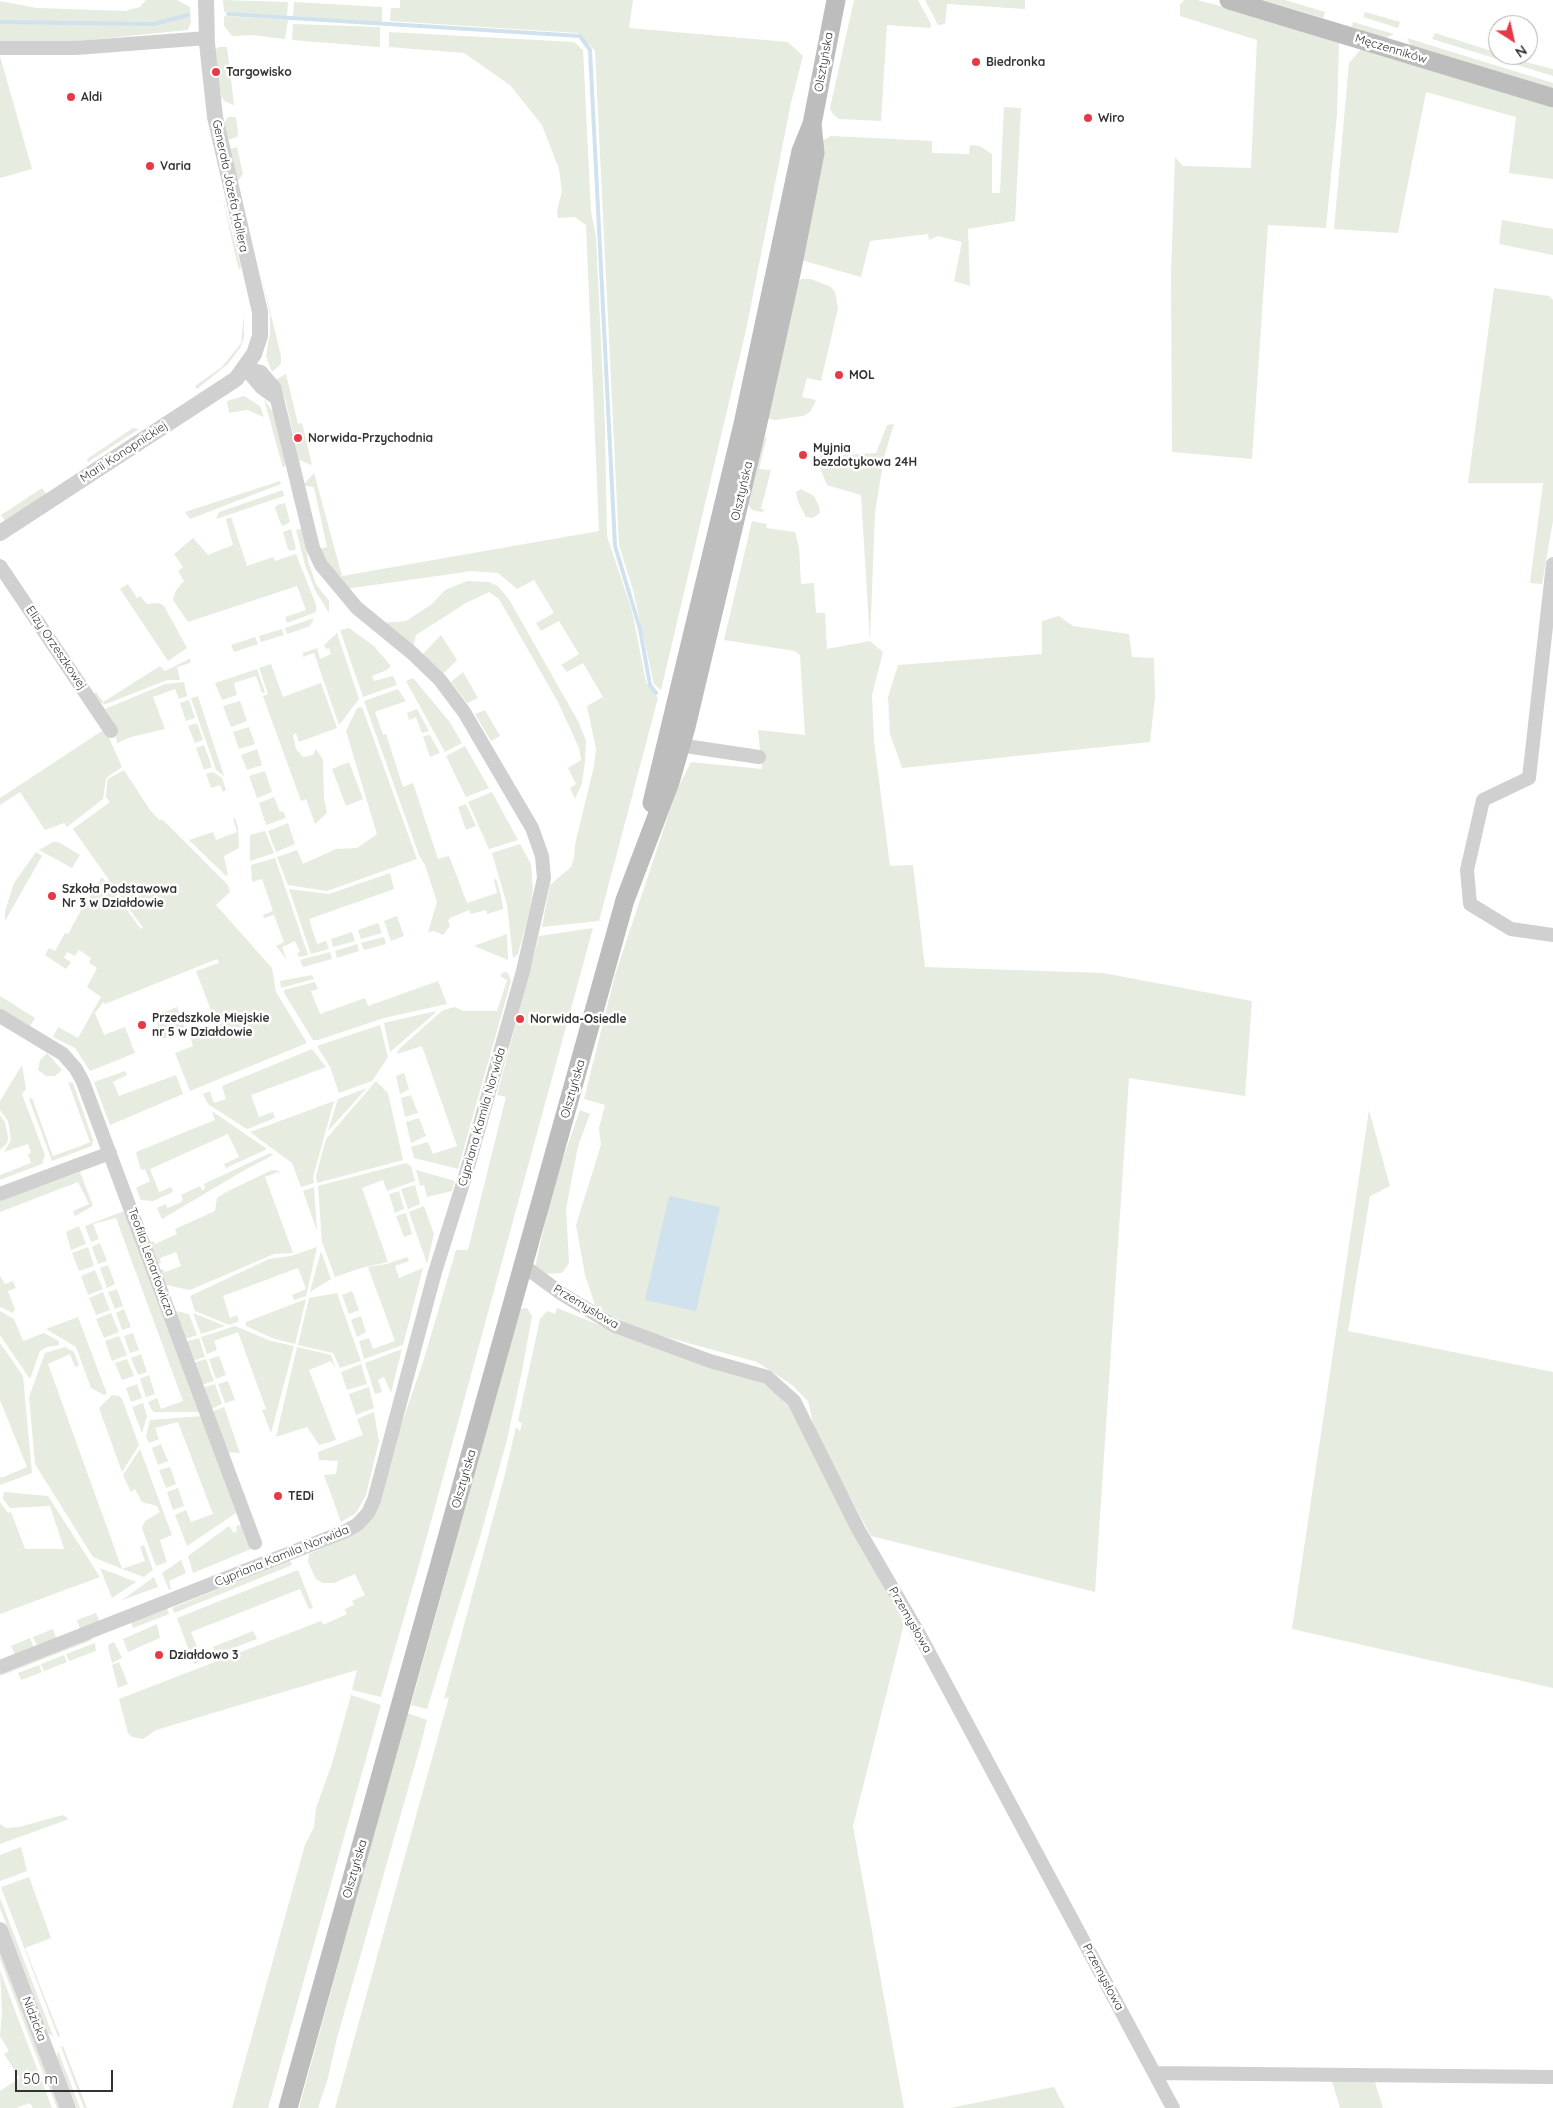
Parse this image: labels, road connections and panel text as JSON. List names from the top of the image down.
{
  "streets": {
    "main road": ["Męczenników", "Olsztyńska"],
    "street": [
      "Generała Józefa Hallera",
      "Marii Konopnickiej",
      "Elizy Orzeszkowej",
      "Cypriana Kamila Norwida",
      "Teofila Lenartowicza",
      "Przemysłowa",
      "Nidzicka"
    ]
  },
  "crossings": [
    ["Olsztyńska", "Przemysłowa"],
    ["Generała Józefa Hallera", "Marii Konopnickiej"],
    ["Generała Józefa Hallera", "Cypriana Kamila Norwida"],
    ["Marii Konopnickiej", "Cypriana Kamila Norwida"]
  ],
  "places": [
    "Biedronka",
    "Targowisko",
    "Aldi",
    "Wiro",
    "Varia",
    "MOL",
    "Norwida-Przychodnia",
    "Myjnia bezdotykowa 24H",
    "Szkoła Podstawowa Nr 3 w Działdowie",
    "Norwida-Osiedle",
    "Przedszkole Miejskie nr 5 w Działdowie",
    "TEDi",
    "Działdowo 3"
  ],
  "scale_bar": "50 m",
  "north": "bottom right"
}
